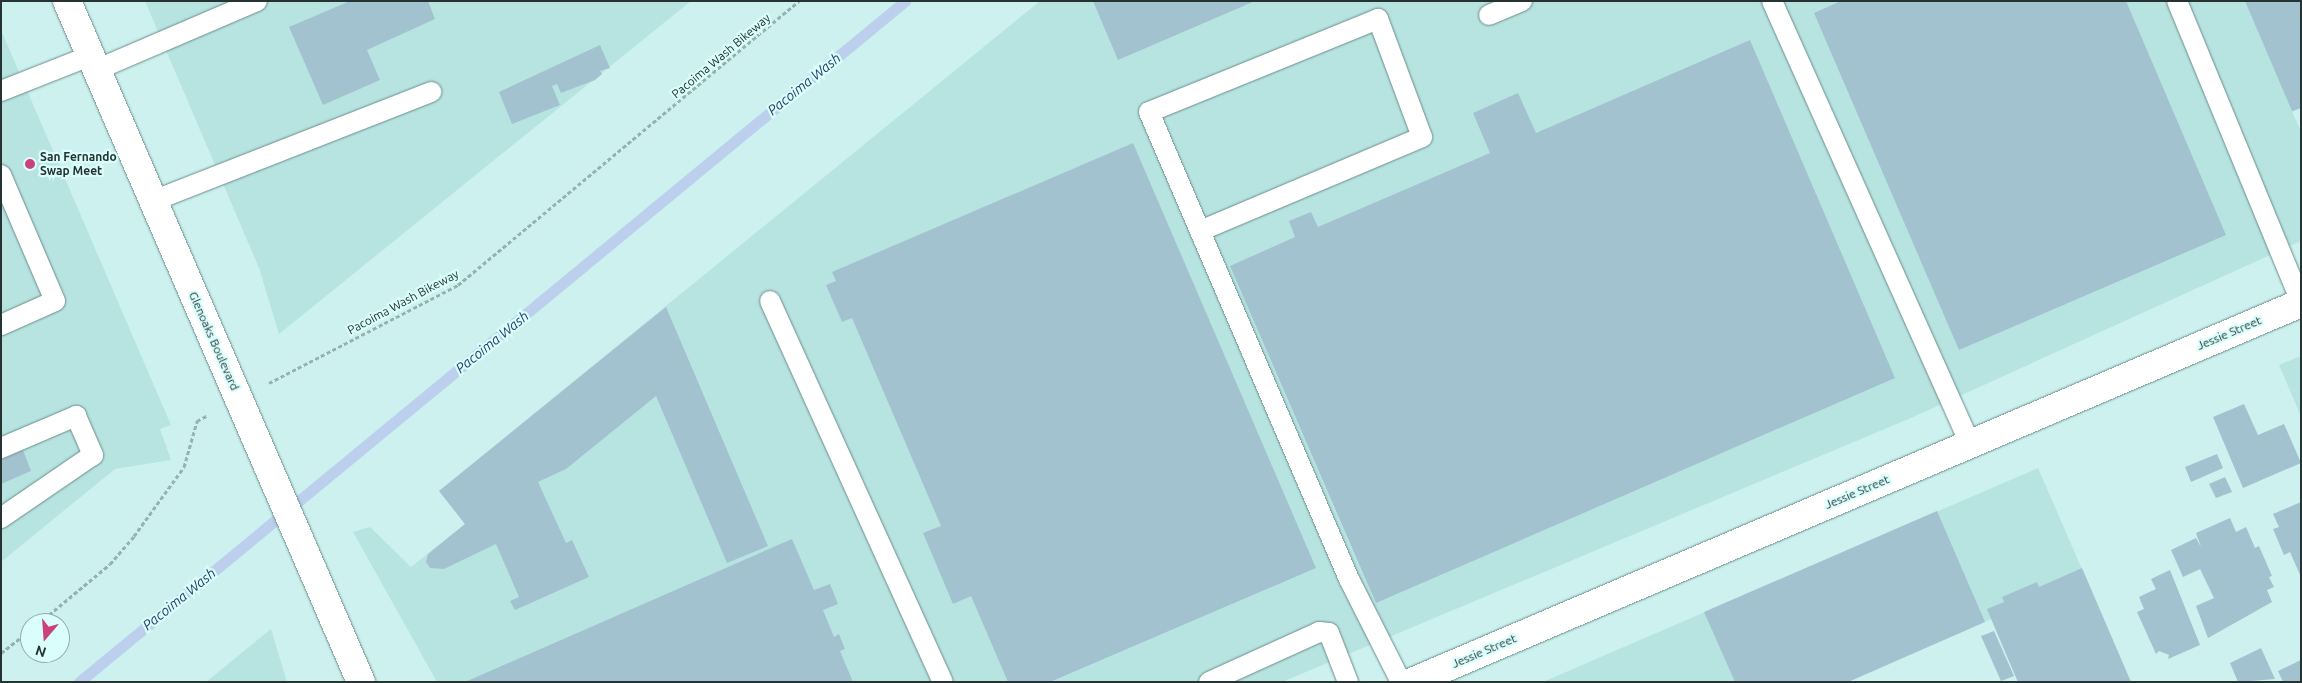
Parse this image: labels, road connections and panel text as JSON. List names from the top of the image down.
{
  "streets": {
    "street": ["Jessie Street", "Glenoaks Boulevard"],
    "path": ["Pacoima Wash Bikeway"]
  },
  "crossings": [
    ["Pacoima Wash Bikeway", "Glenoaks Boulevard"]
  ],
  "water": ["Pacoima Wash"],
  "places": ["San Fernando Swap Meet"],
  "north": "bottom"
}
